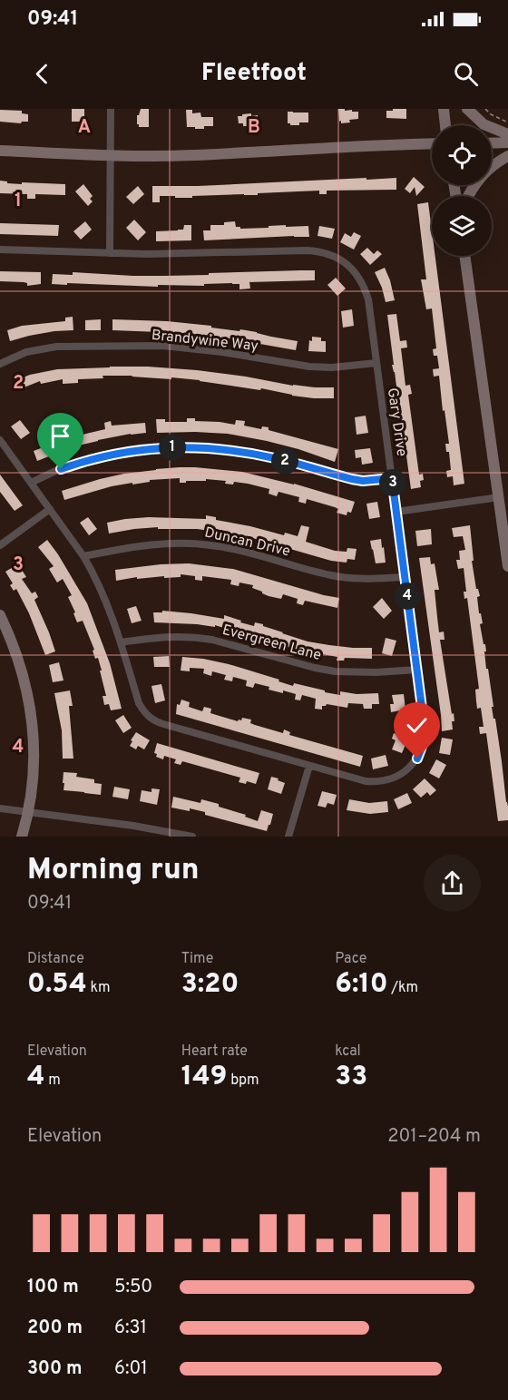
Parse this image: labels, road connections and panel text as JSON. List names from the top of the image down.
{
  "streets": {
    "street": [
      "Brandywine Way",
      "Gary Drive",
      "Duncan Drive",
      "Evergreen Lane"
    ]
  },
  "crossings": [
    ["Brandywine Way", "Gary Drive"],
    ["Gary Drive", "Duncan Drive"],
    ["Gary Drive", "Evergreen Lane"]
  ],
  "page": {
    "status": "09:41",
    "header": "Fleetfoot",
    "pins": [
      "1",
      "2",
      "3",
      "4"
    ],
    "heading": ["Morning run", "09:41"],
    "stats": [
      ["Distance", "0.54 km"],
      ["Time", "3:20"],
      ["Pace", "6:10 /km"],
      ["Elevation", "4 m"],
      ["Heart rate", "149 bpm"],
      ["kcal", "33"]
    ],
    "chart": ["Elevation", "201–204 m"],
    "list": [
      {
        "name": "100 m",
        "note": "5:50"
      },
      {
        "name": "200 m",
        "note": "6:31"
      },
      {
        "name": "300 m",
        "note": "6:01"
      }
    ]
  },
  "grid": {
    "columns": ["A", "B"],
    "rows": [
      "1",
      "2",
      "3",
      "4"
    ]
  }
}
